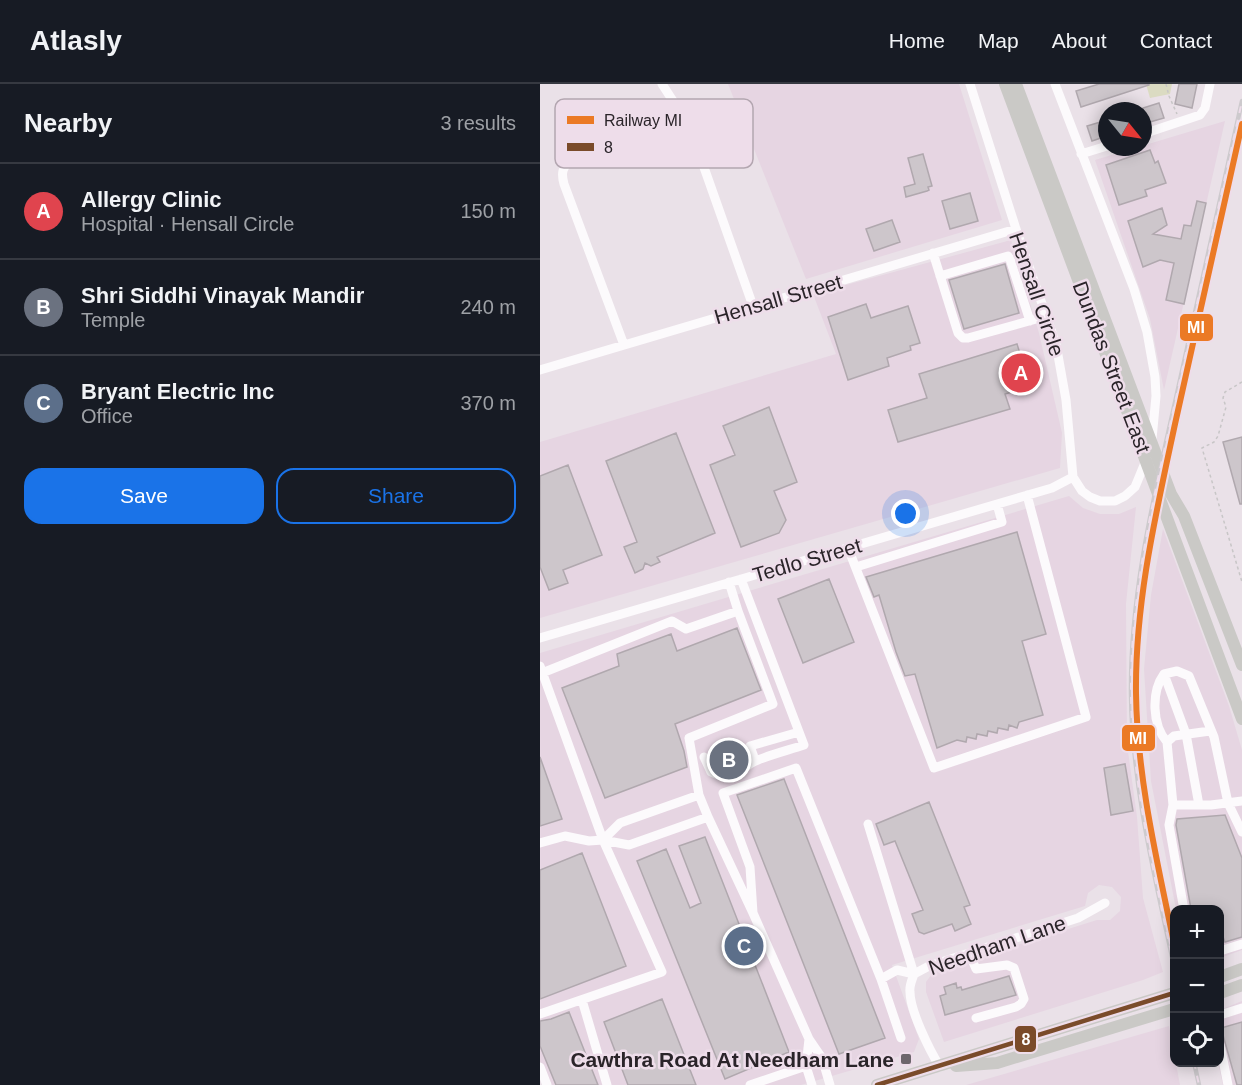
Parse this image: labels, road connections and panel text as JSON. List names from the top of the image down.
{
  "streets": {
    "main road": ["Dundas Street East"],
    "street": [
      "Hensall Circle",
      "Hensall Street",
      "Tedlo Street",
      "Needham Lane"
    ]
  },
  "crossings": [
    ["Hensall Circle", "Hensall Street"],
    ["Hensall Circle", "Tedlo Street"]
  ],
  "places": {
    "transit": ["Cawthra Road At Needham Lane"]
  },
  "lines": ["rail line MI", "transit line 8"],
  "legend": ["Railway MI", "8"],
  "north": "bottom right",
  "page": {
    "header": "Atlasly",
    "nav": [
      "Home",
      "Map",
      "About",
      "Contact"
    ],
    "heading": ["Nearby", "3 results"],
    "list": [
      {
        "mark": "A",
        "name": "Allergy Clinic",
        "note": "Hospital · Hensall Circle",
        "value": "150 m"
      },
      {
        "mark": "B",
        "name": "Shri Siddhi Vinayak Mandir",
        "note": "Temple",
        "value": "240 m"
      },
      {
        "mark": "C",
        "name": "Bryant Electric Inc",
        "note": "Office",
        "value": "370 m"
      }
    ],
    "pins": ["A", "B", "C"],
    "buttons": ["Save", "Share"],
    "map_buttons": ["+", "−"]
  }
}
